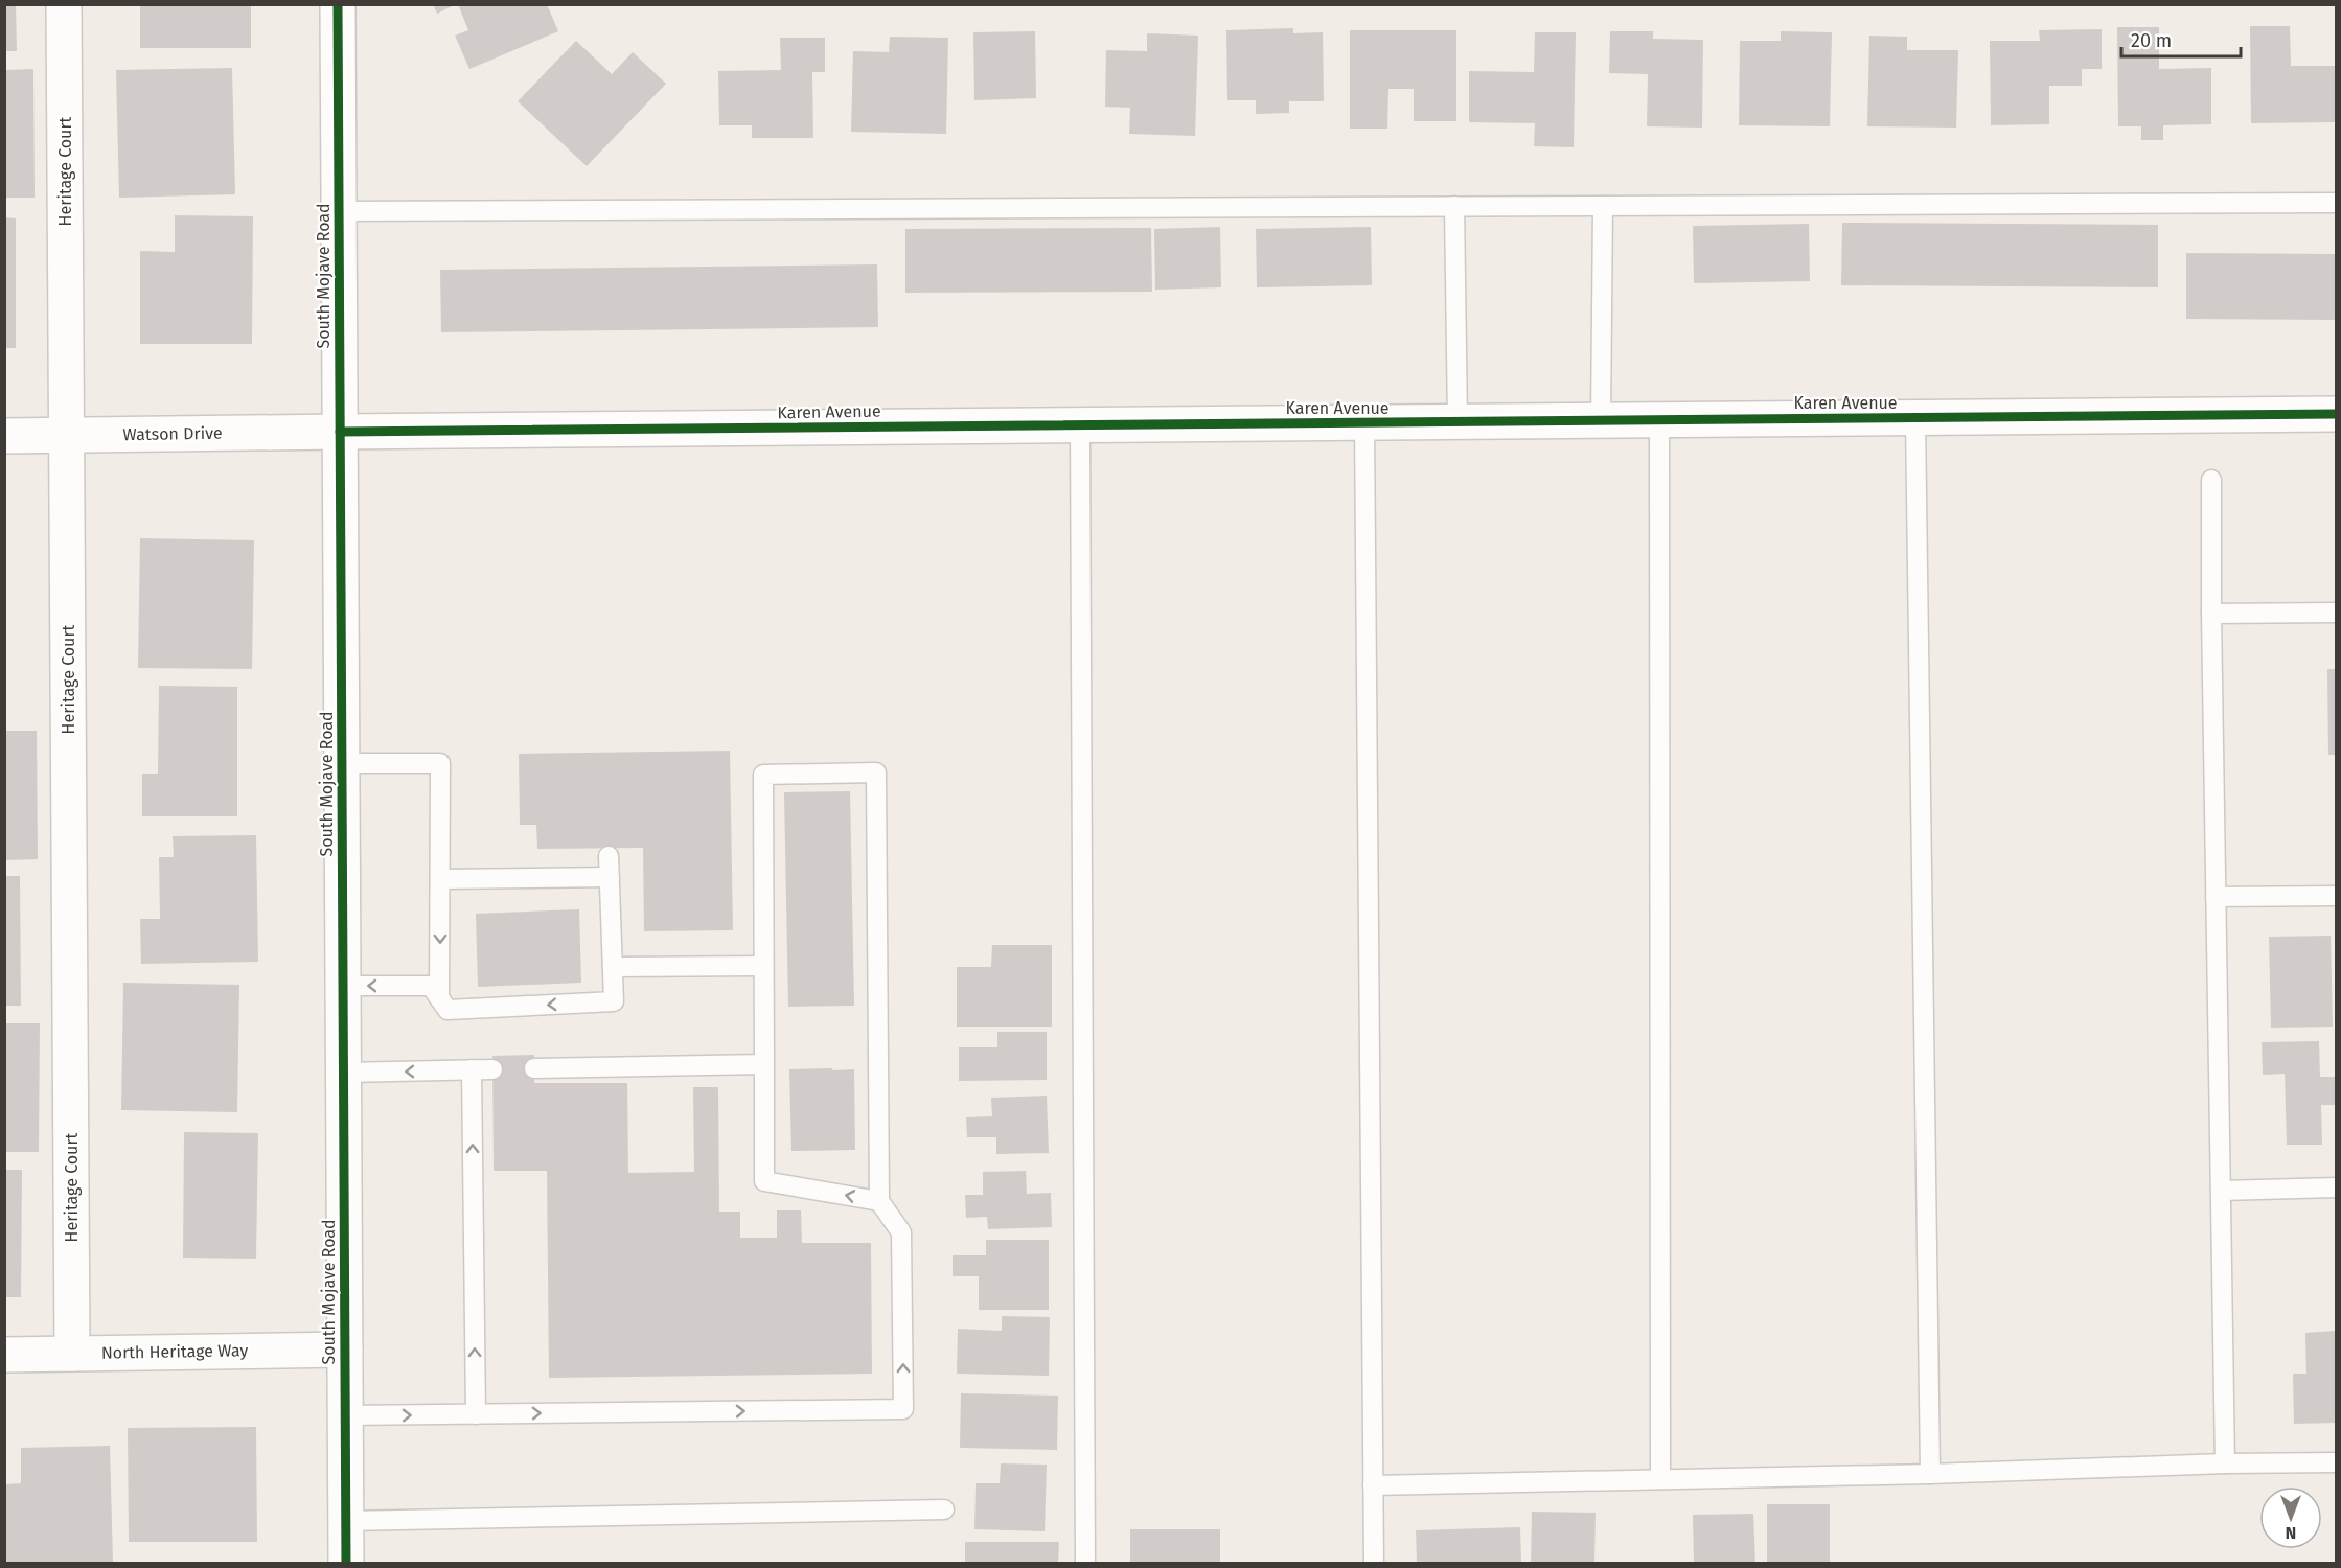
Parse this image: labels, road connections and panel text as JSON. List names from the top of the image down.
{
  "streets": {
    "street": [
      "Heritage Court",
      "South Mojave Road",
      "Karen Avenue",
      "Watson Drive",
      "North Heritage Way"
    ]
  },
  "crossings": [
    ["Heritage Court", "Watson Drive"],
    ["Heritage Court", "North Heritage Way"],
    ["South Mojave Road", "Karen Avenue"],
    ["South Mojave Road", "Watson Drive"],
    ["South Mojave Road", "North Heritage Way"],
    ["Karen Avenue", "Watson Drive"]
  ],
  "scale_bar": "20 m",
  "north": "bottom"
}
